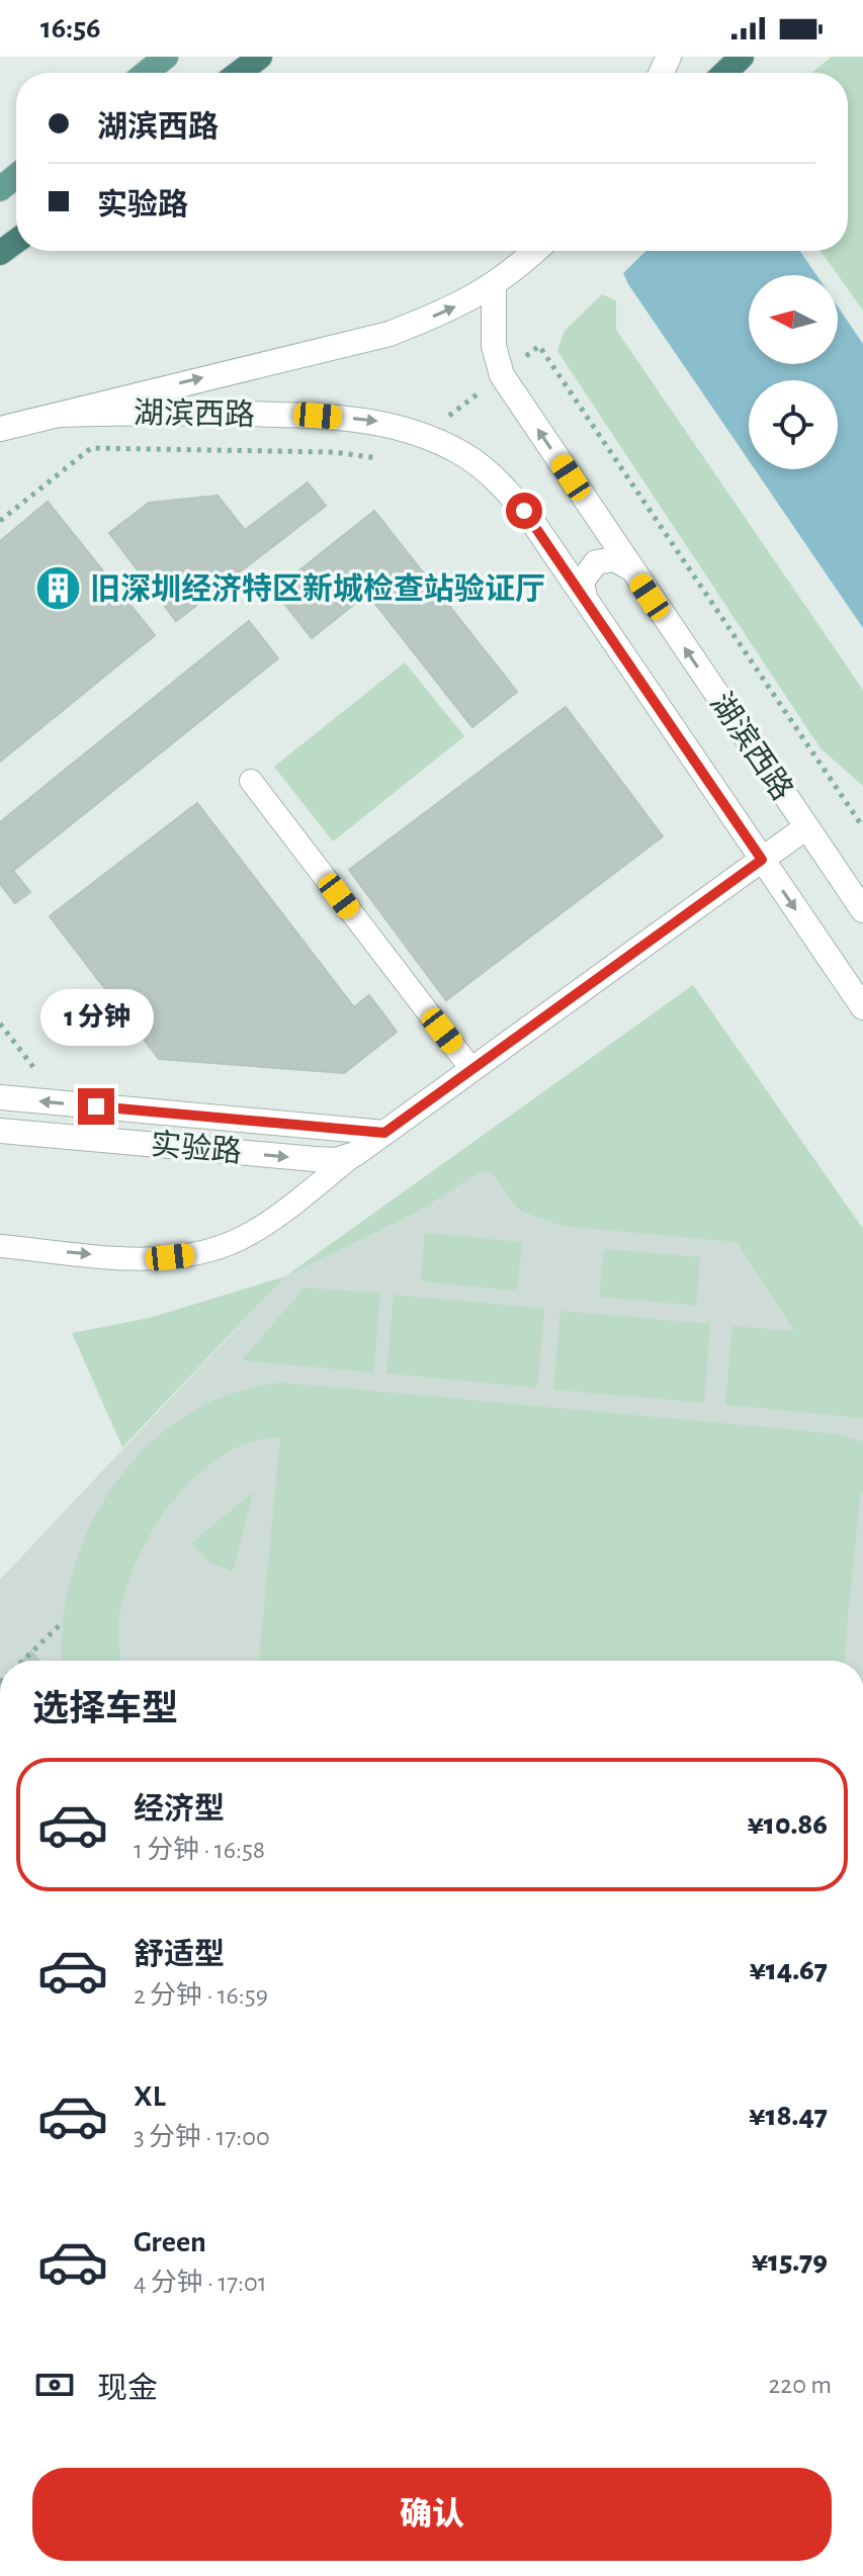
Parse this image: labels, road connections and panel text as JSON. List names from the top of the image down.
{
  "streets": {
    "main road": ["湖滨西路", "实验路"]
  },
  "crossings": [
    ["湖滨西路", "实验路"]
  ],
  "places": {
    "building": ["旧深圳经济特区新城检查站验证厅"]
  },
  "north": "left",
  "page": {
    "status": "16:56",
    "banner": ["湖滨西路", "实验路"],
    "bubble": "1 分钟",
    "heading": "选择车型",
    "list": [
      {
        "name": "经济型",
        "note": "1 分钟 · 16:58",
        "value": "¥10.86"
      },
      {
        "name": "舒适型",
        "note": "2 分钟 · 16:59",
        "value": "¥14.67"
      },
      {
        "name": "XL",
        "note": "3 分钟 · 17:00",
        "value": "¥18.47"
      },
      {
        "name": "Green",
        "note": "4 分钟 · 17:01",
        "value": "¥15.79"
      }
    ],
    "pay": ["现金", "220 m"],
    "buttons": "确认"
  }
}
